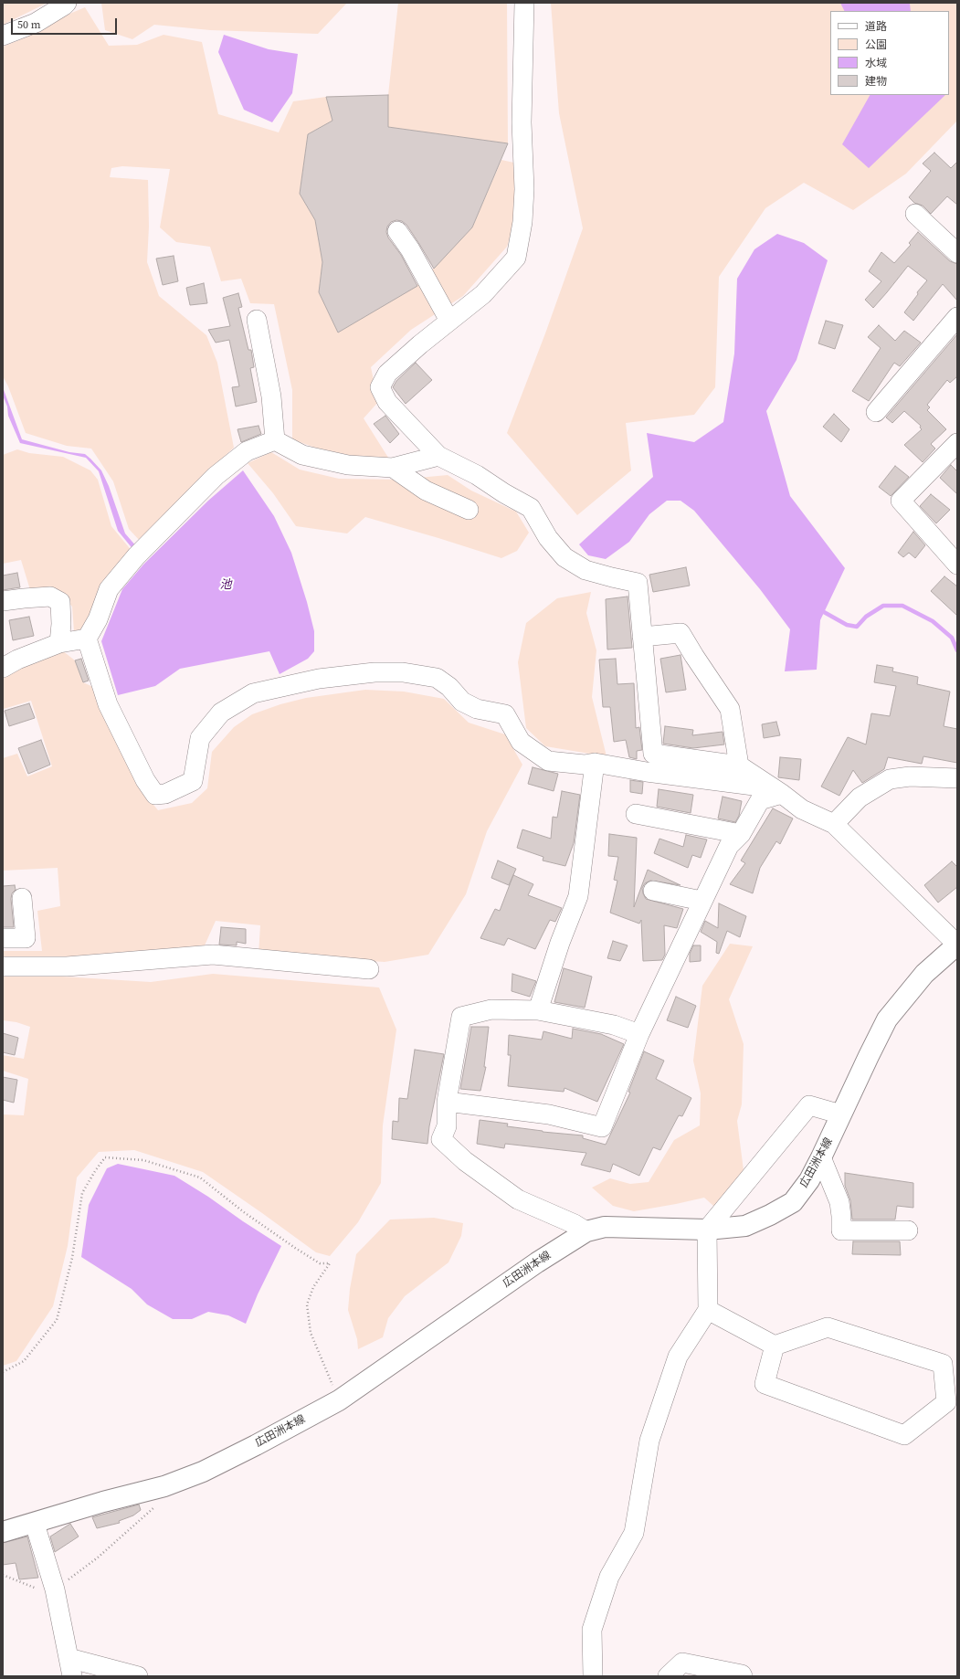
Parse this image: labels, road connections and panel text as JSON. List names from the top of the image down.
{
  "streets": {
    "main road": ["広田洲本線"]
  },
  "water": ["池"],
  "legend": [
    "道路",
    "公園",
    "水域",
    "建物"
  ],
  "scale_bar": "50 m"
}
